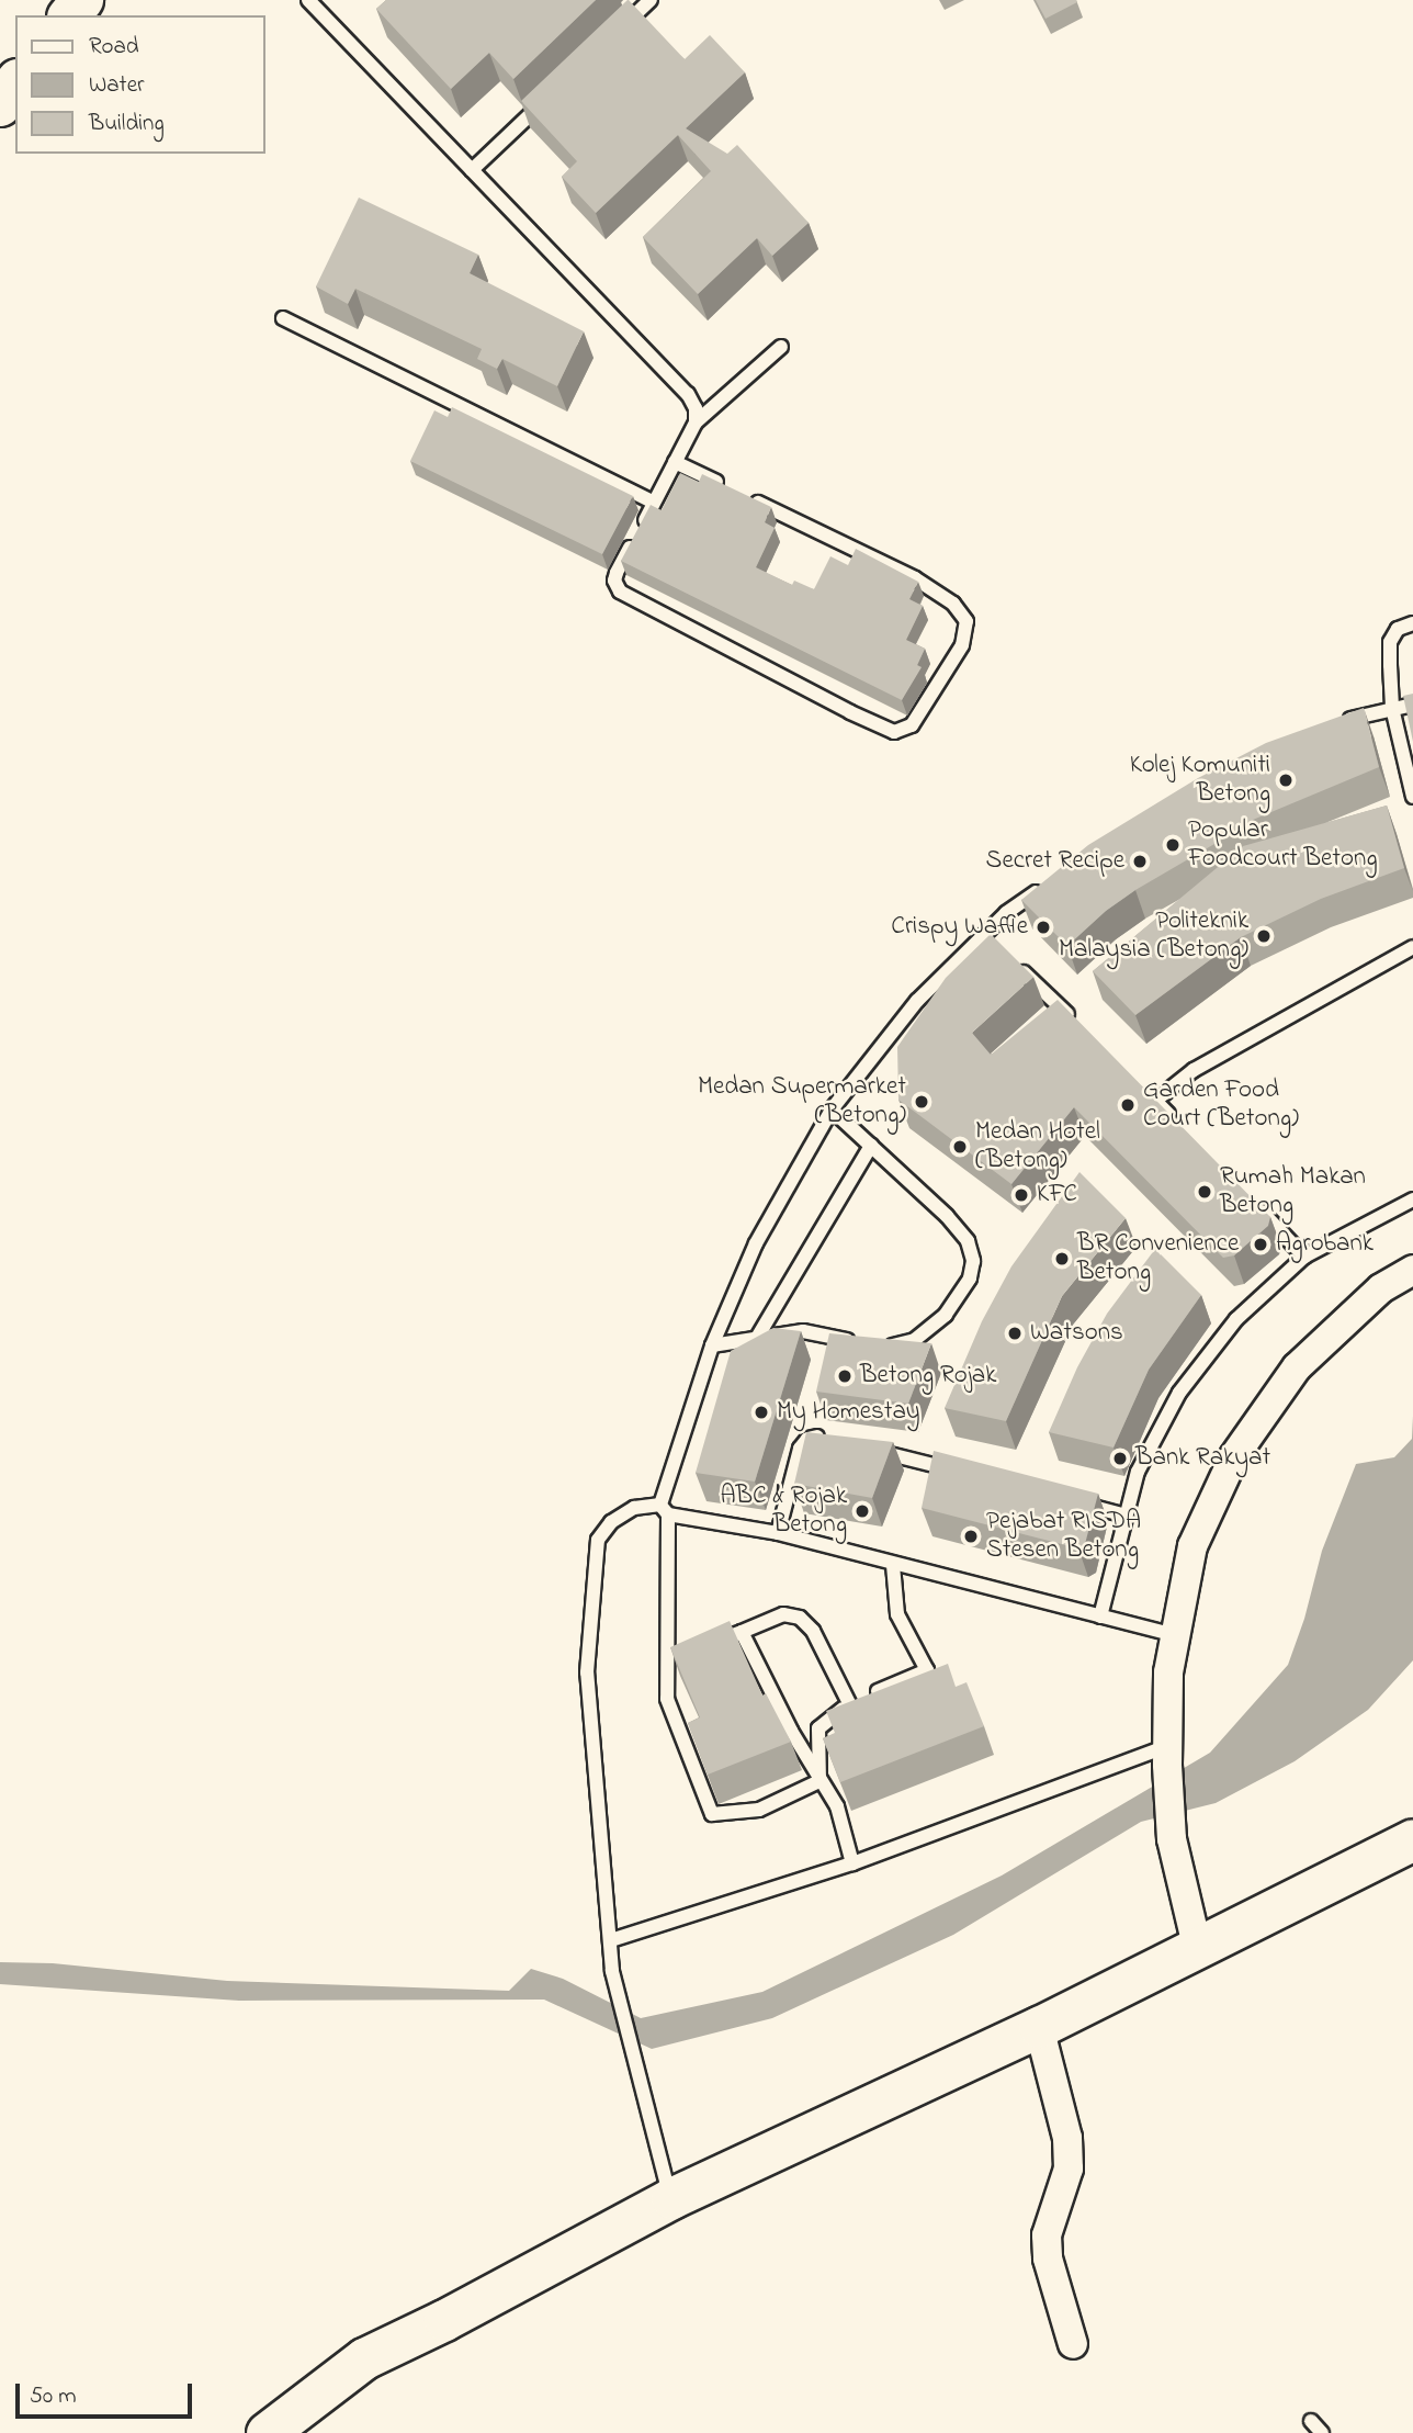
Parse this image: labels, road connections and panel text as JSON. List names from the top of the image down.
{
  "places": [
    "Kolej Komuniti Betong",
    "Popular Foodcourt Betong",
    "Secret Recipe",
    "Crispy Waffle",
    "Politeknik Malaysia (Betong)",
    "Medan Supermarket (Betong)",
    "Garden Food Court (Betong)",
    "Medan Hotel (Betong)",
    "Rumah Makan Betong",
    "KFC",
    "Agrobank",
    "BR Convenience Betong",
    "Watsons",
    "Betong Rojak",
    "My Homestay",
    "Bank Rakyat",
    "ABC & Rojak Betong",
    "Pejabat RISDA Stesen Betong"
  ],
  "legend": ["Road", "Water", "Building"],
  "scale_bar": "50 m"
}
